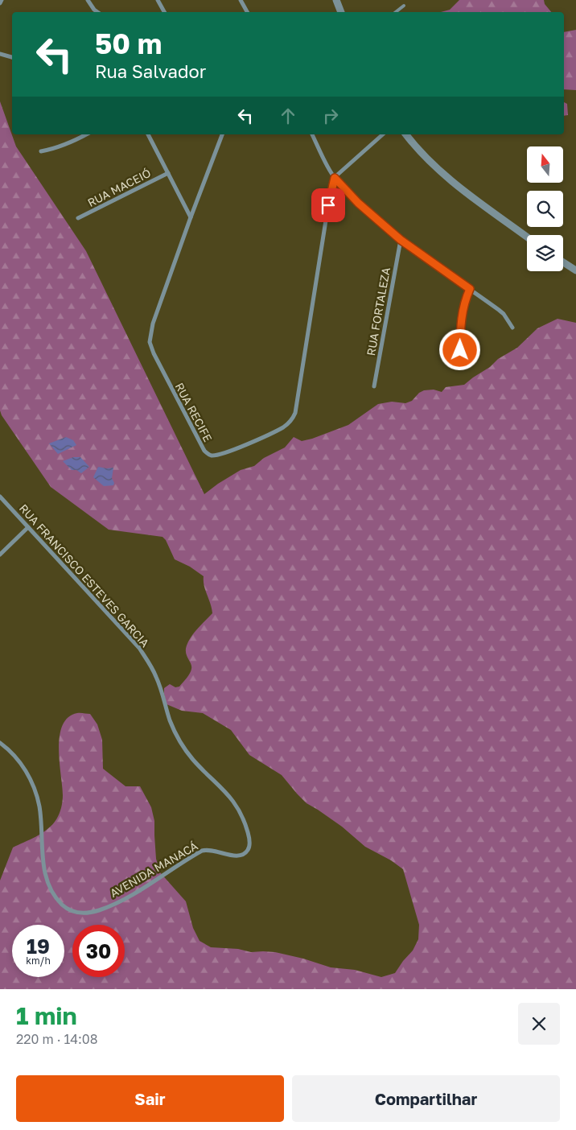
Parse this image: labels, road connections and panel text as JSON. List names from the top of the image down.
{
  "streets": {
    "street": [
      "RUA MACEIÓ",
      "RUA FORTALEZA",
      "RUA RECIFE",
      "RUA FRANCISCO ESTEVES GARCIA",
      "AVENIDA MANACÁ"
    ]
  },
  "crossings": [
    ["RUA FRANCISCO ESTEVES GARCIA", "AVENIDA MANACÁ"]
  ],
  "north": "top",
  "page": {
    "turn": ["50 m", "Rua Salvador"],
    "speed": "19 km/h",
    "limit": "30",
    "heading": ["1 min", "220 m · 14:08"],
    "buttons": ["Sair", "Compartilhar"]
  }
}
